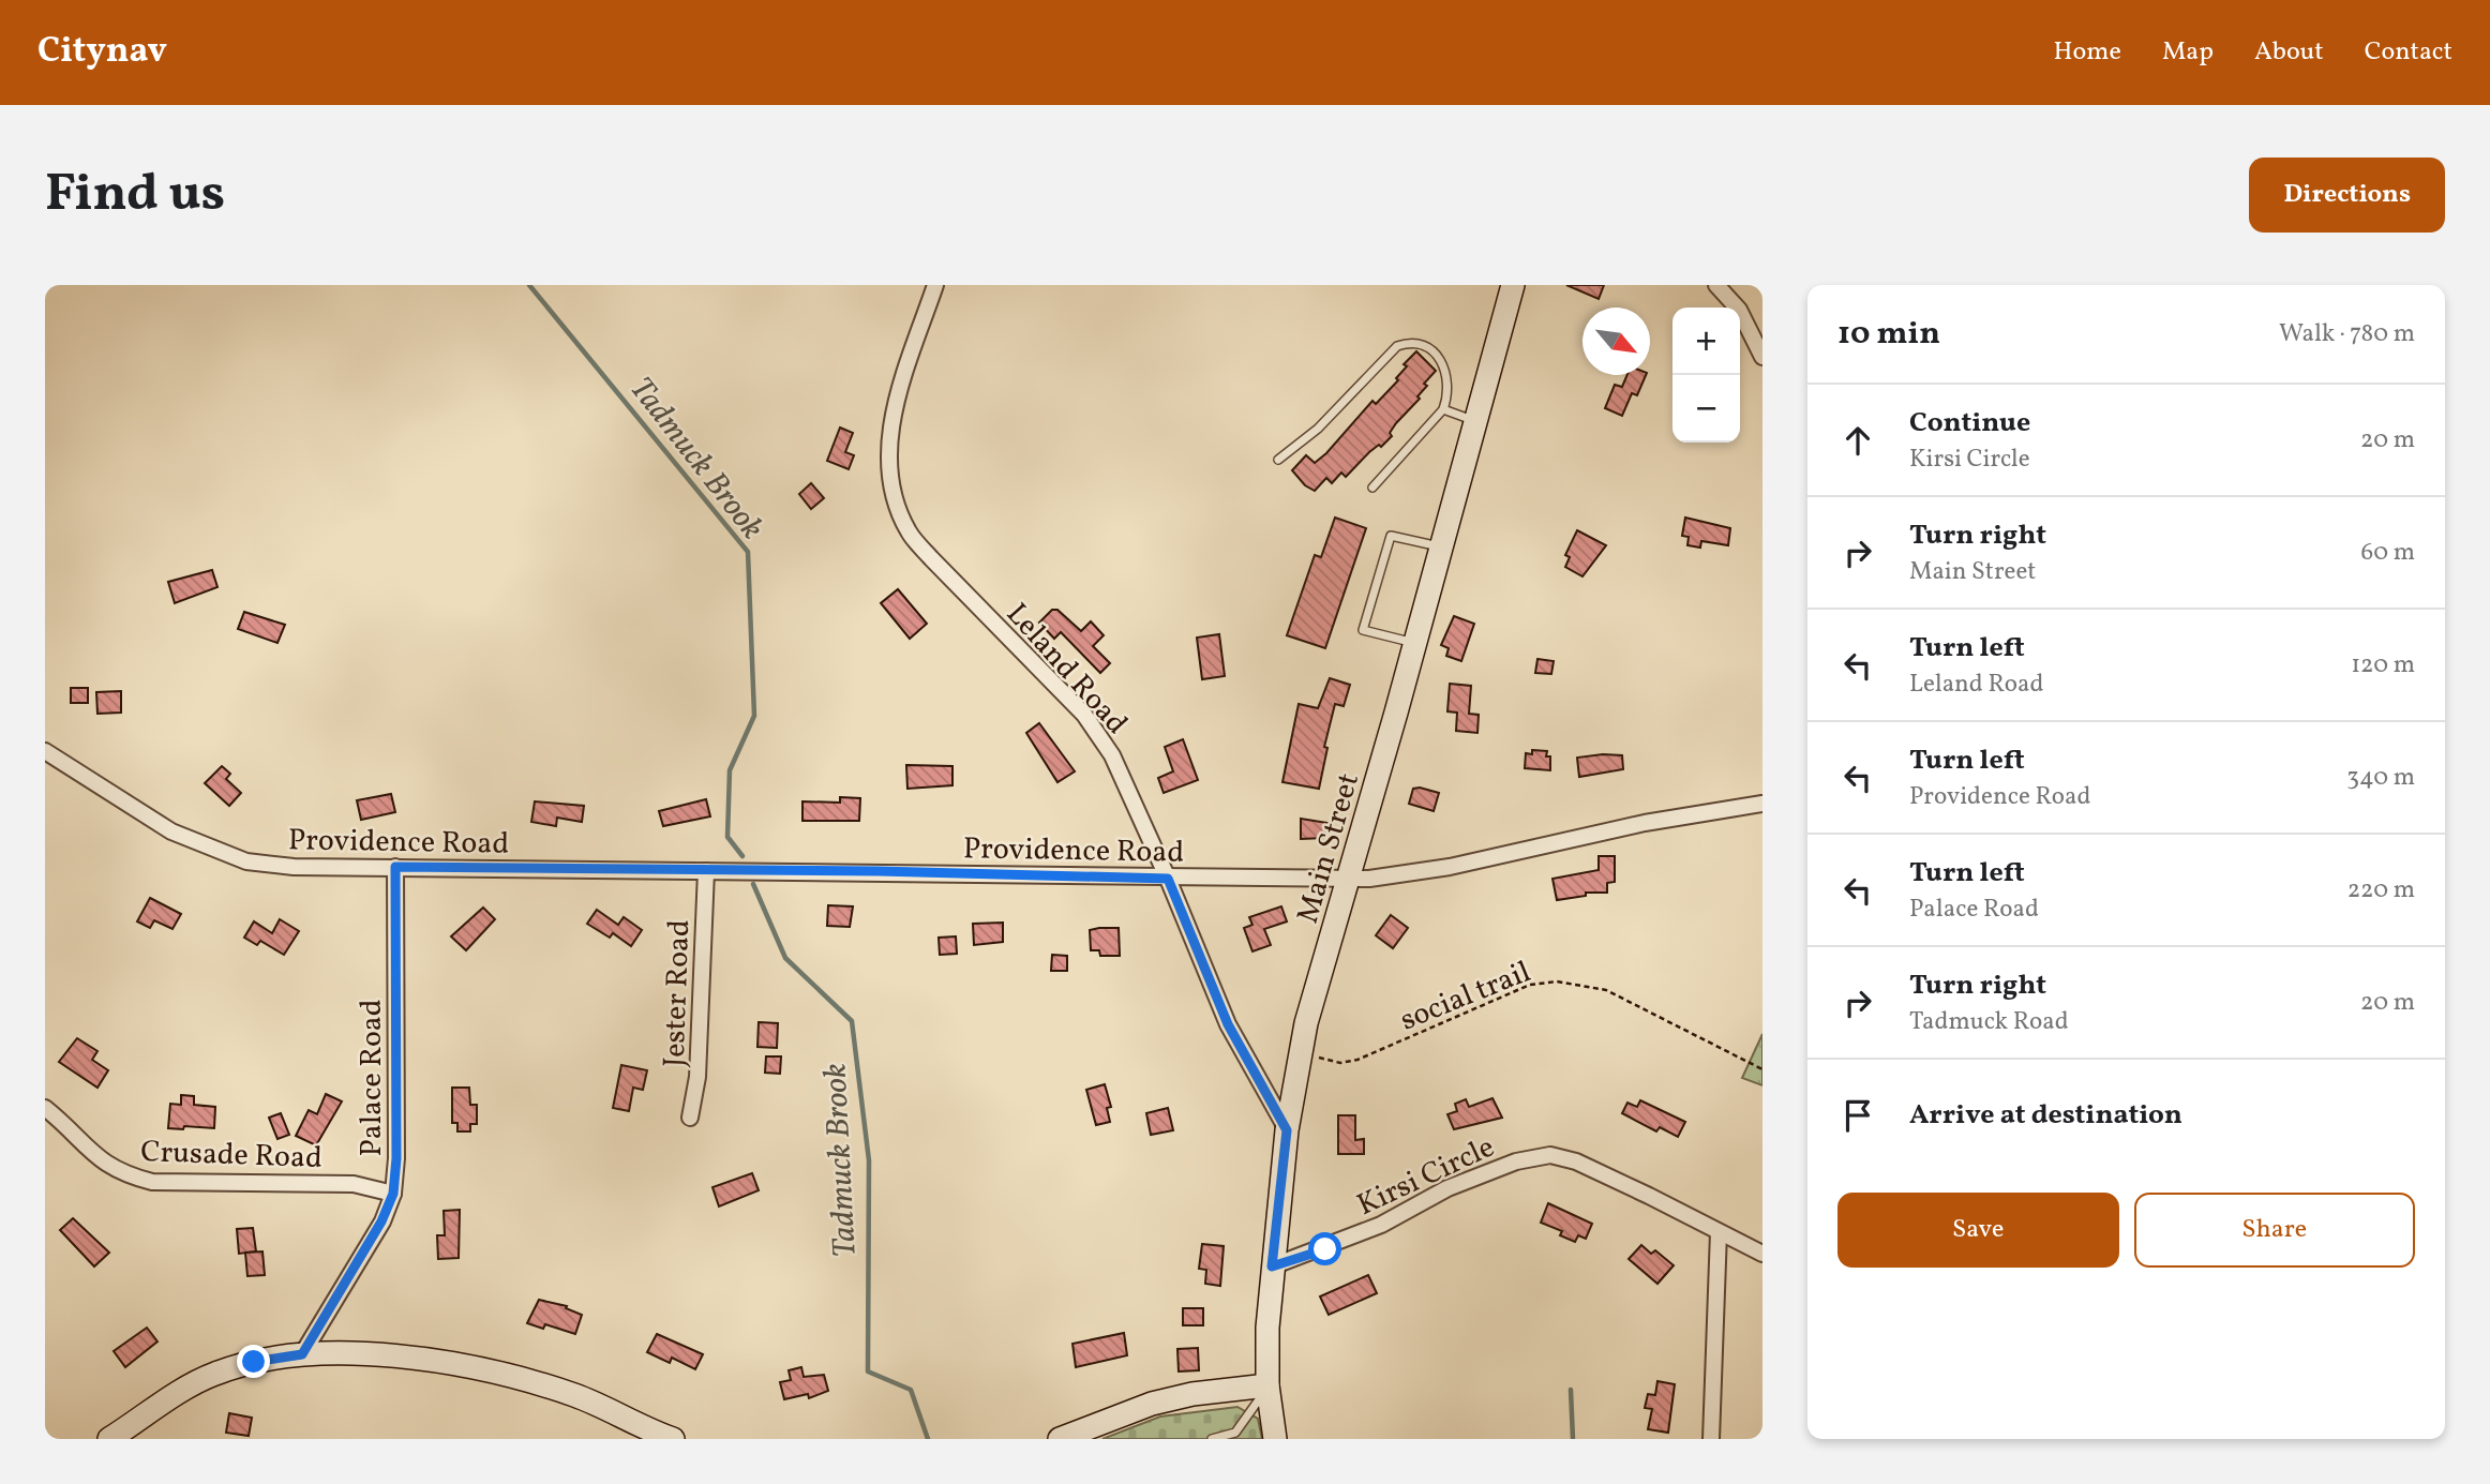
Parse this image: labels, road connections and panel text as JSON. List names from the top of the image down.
{
  "streets": {
    "main road": ["Main Street"],
    "street": [
      "Leland Road",
      "Providence Road",
      "Jester Road",
      "Palace Road",
      "Crusade Road",
      "Kirsi Circle"
    ],
    "path": ["social trail"]
  },
  "crossings": [
    ["Leland Road", "Providence Road"],
    ["Leland Road", "Main Street"],
    ["Providence Road", "Main Street"],
    ["Providence Road", "Jester Road"],
    ["Providence Road", "Palace Road"],
    ["Main Street", "social trail"],
    ["Main Street", "Kirsi Circle"],
    ["Palace Road", "Crusade Road"]
  ],
  "water": ["Tadmuck Brook"],
  "north": "bottom right",
  "page": {
    "header": "Citynav",
    "nav": [
      "Home",
      "Map",
      "About",
      "Contact"
    ],
    "buttons": [
      "Directions",
      ["Save", "Share"]
    ],
    "title": "Find us",
    "heading": ["10 min", "Walk · 780 m"],
    "map_buttons": ["+", "−"],
    "list": [
      ["Continue", "Kirsi Circle", "20 m"],
      ["Turn right", "Main Street", "60 m"],
      ["Turn left", "Leland Road", "120 m"],
      ["Turn left", "Providence Road", "340 m"],
      ["Turn left", "Palace Road", "220 m"],
      ["Turn right", "Tadmuck Road", "20 m"],
      "Arrive at destination"
    ]
  }
}
